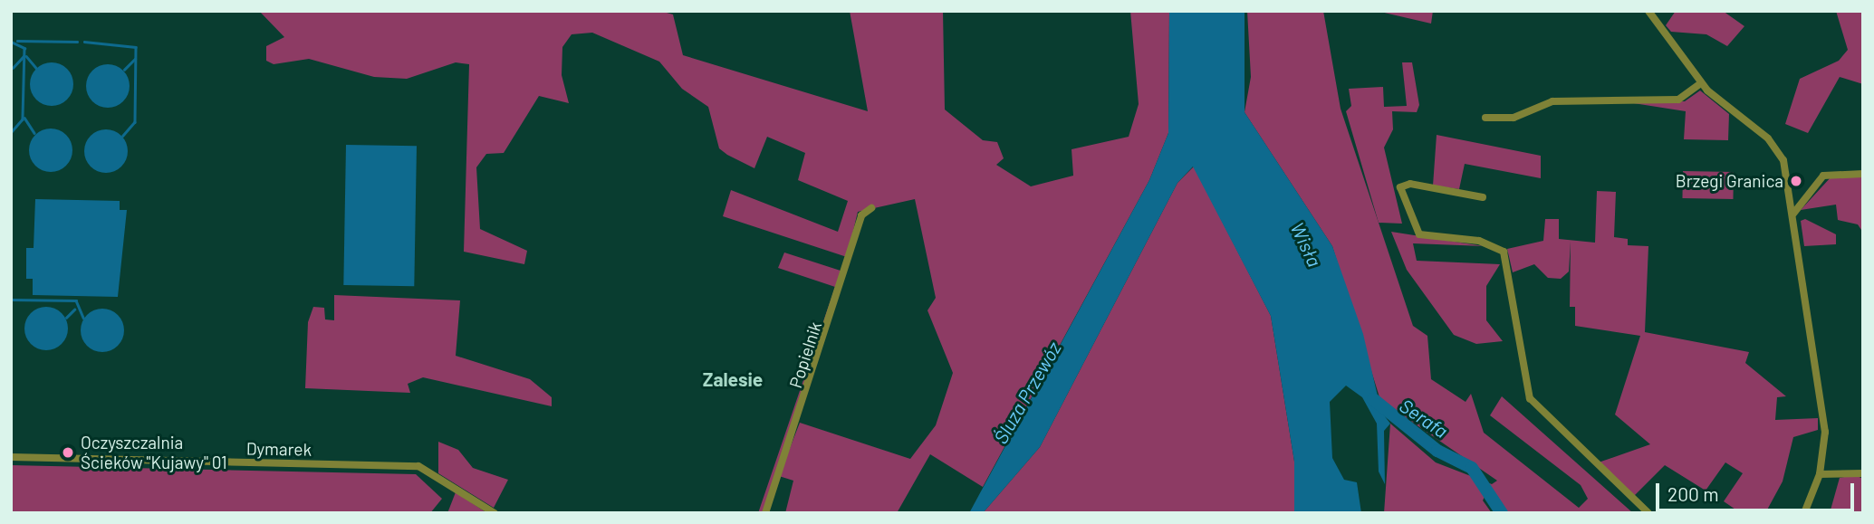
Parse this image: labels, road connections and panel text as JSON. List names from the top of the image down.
{
  "streets": {
    "street": ["Popielnik", "Dymarek"]
  },
  "districts": ["Zalesie"],
  "water": ["Wisła", "Śluza Przewóz", "Serafa"],
  "places": ["Brzegi Granica", "Oczyszczalnia Ścieków \"Kujawy\" 01"],
  "scale_bar": "200 m"
}
